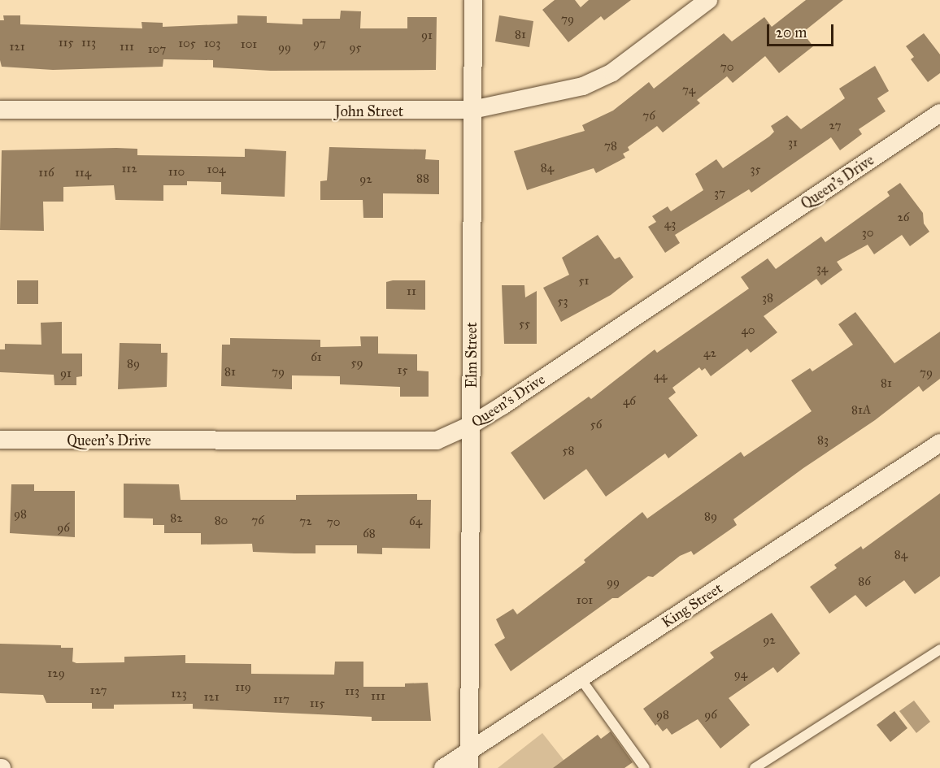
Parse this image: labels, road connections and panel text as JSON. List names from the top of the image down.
{
  "streets": {
    "street": [
      "John Street",
      "Queen's Drive",
      "Elm Street",
      "King Street"
    ]
  },
  "crossings": [
    ["John Street", "Elm Street"],
    ["Queen's Drive", "Elm Street"],
    ["Elm Street", "King Street"]
  ],
  "house_numbers": [
    "79",
    "81",
    "91",
    "115",
    "113",
    "105",
    "103",
    "97",
    "101",
    "121",
    "111",
    "99",
    "95",
    "107",
    "70",
    "74",
    "76",
    "27",
    "31",
    "78",
    "84",
    "112",
    "104",
    "35",
    "110",
    "116",
    "114",
    "88",
    "92",
    "37",
    "26",
    "43",
    "30",
    "34",
    "51",
    "11",
    "38",
    "53",
    "55",
    "40",
    "42",
    "61",
    "59",
    "89",
    "15",
    "81",
    "79",
    "79",
    "91",
    "44",
    "81",
    "46",
    "81A",
    "56",
    "83",
    "58",
    "98",
    "89",
    "82",
    "80",
    "76",
    "72",
    "64",
    "70",
    "96",
    "68",
    "84",
    "86",
    "99",
    "101",
    "92",
    "129",
    "94",
    "119",
    "127",
    "113",
    "123",
    "111",
    "121",
    "117",
    "115",
    "98",
    "96"
  ],
  "scale_bar": "20 m"
}
